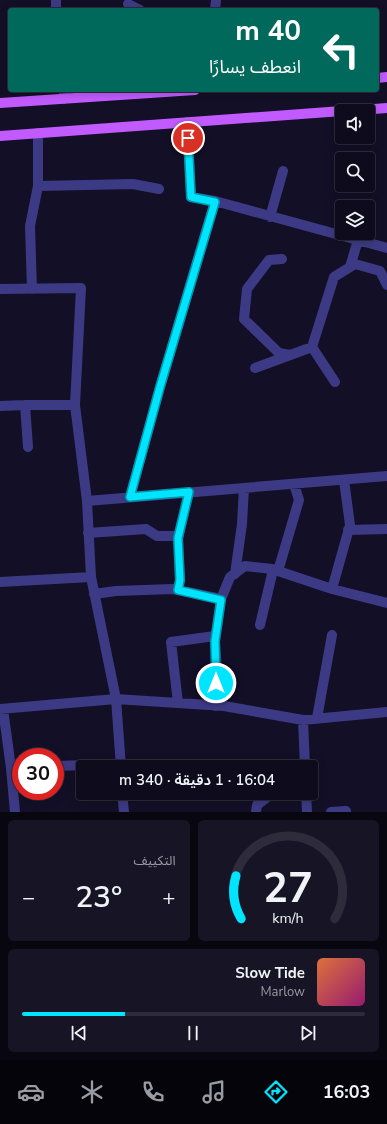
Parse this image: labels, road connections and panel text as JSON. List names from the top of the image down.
{
  "page": {
    "turn": ["40 m", "انعطف يسارًا"],
    "limit": "30",
    "trip": "16:04 · 1 دقيقة · 340 m",
    "tile": "التكييف",
    "heat": ["−", "23°", "+"],
    "song": ["Slow Tide", "Marlow"],
    "tabs": "16:03",
    "gauge": ["27", "km/h"]
  }
}
